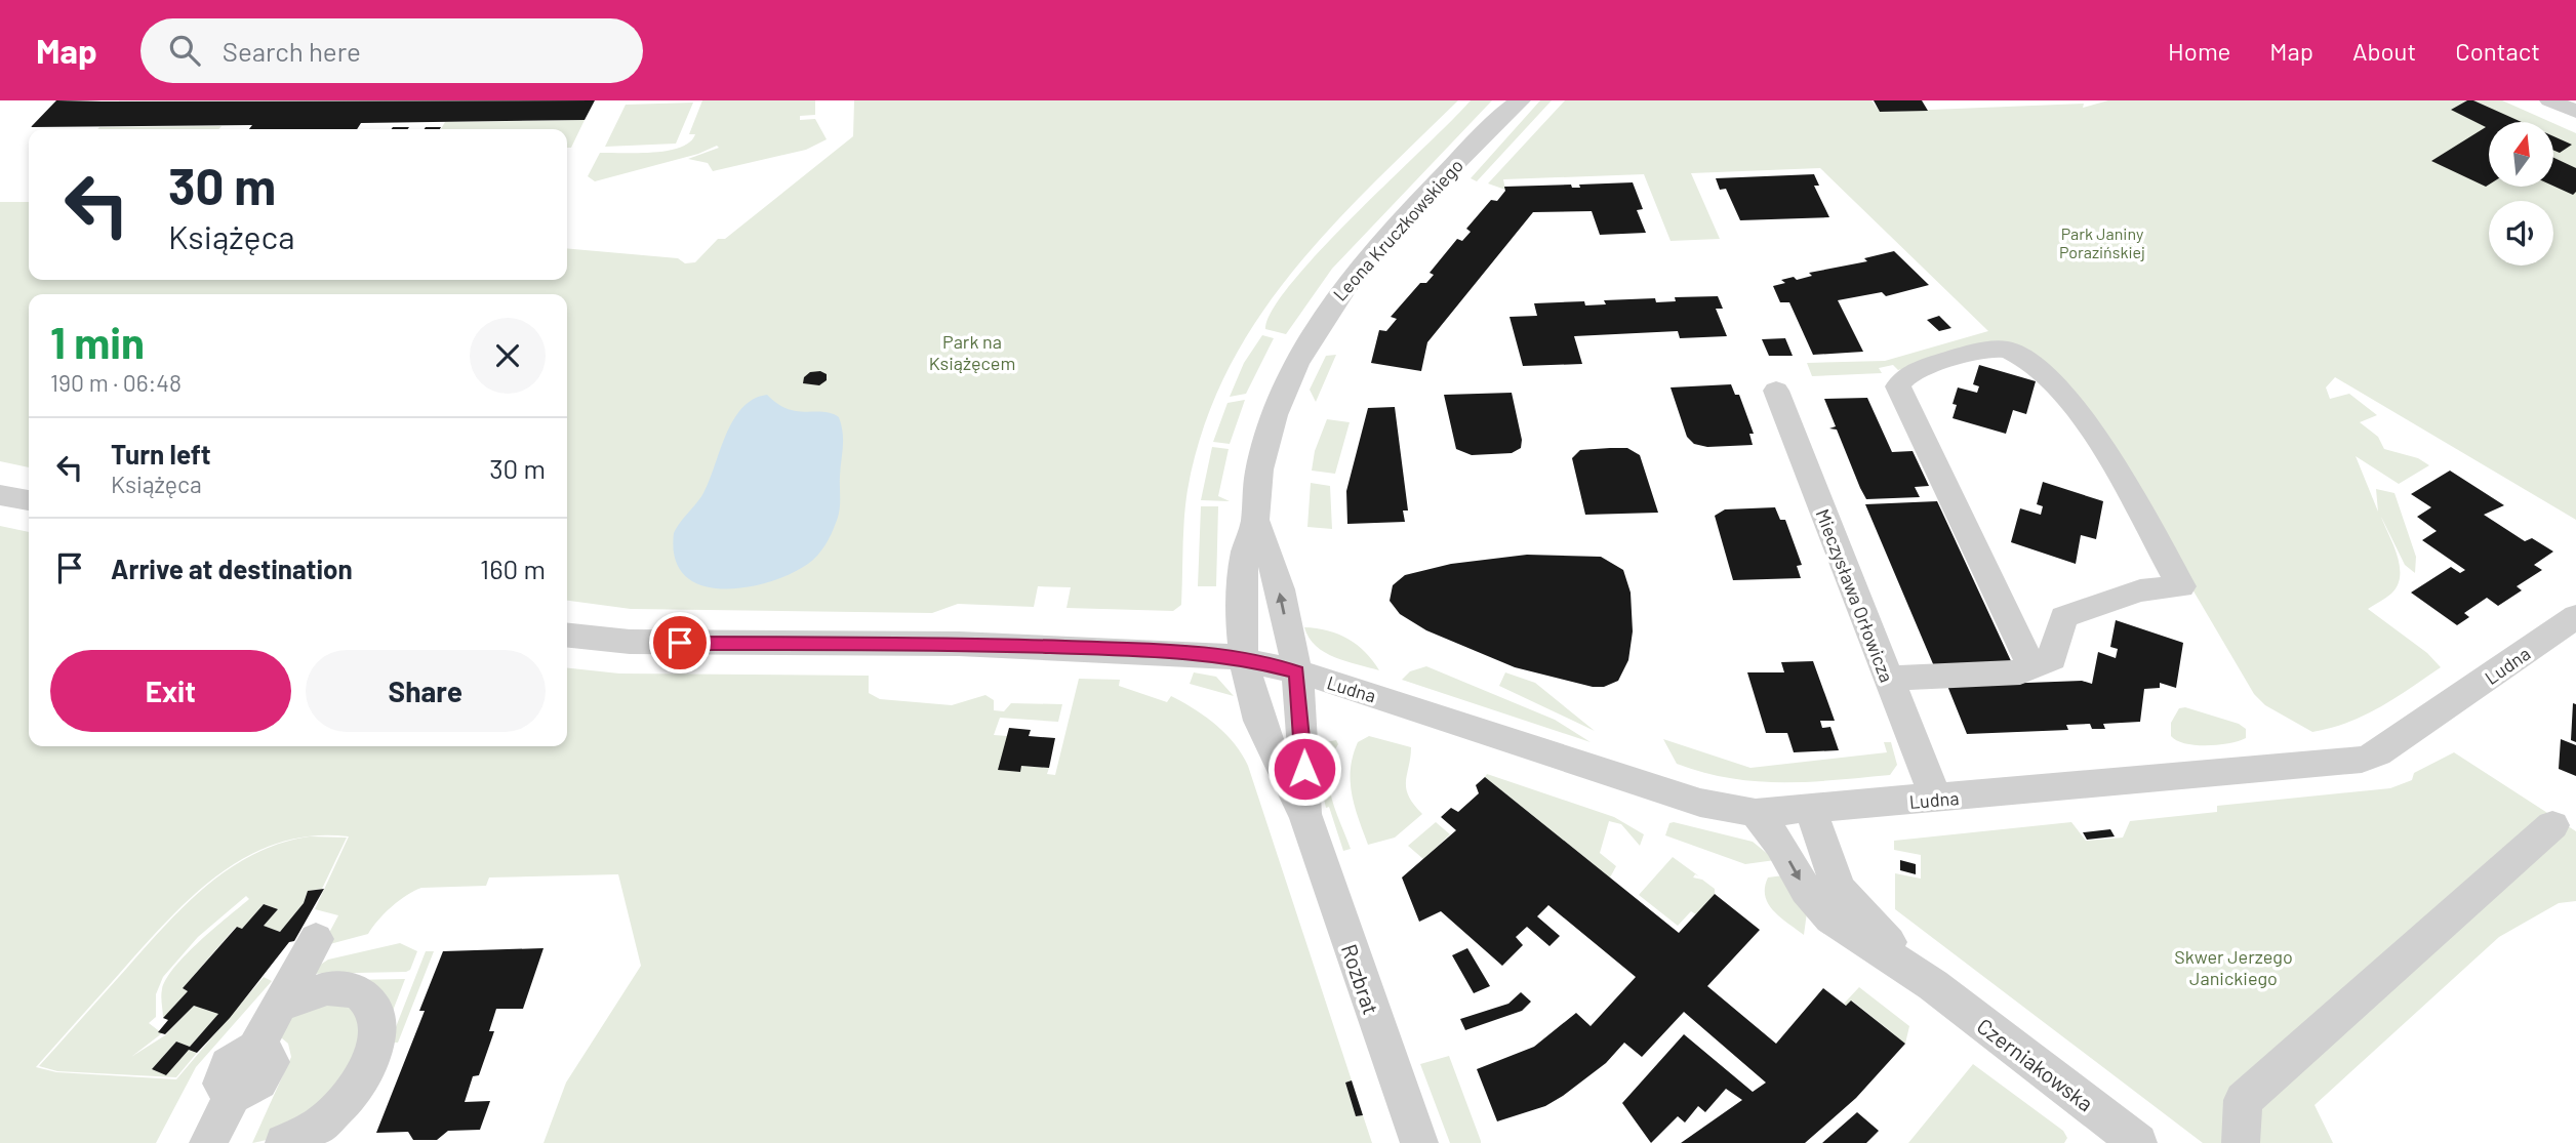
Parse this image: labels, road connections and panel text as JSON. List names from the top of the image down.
{
  "streets": {
    "street": [
      "Leona Kruczkowskiego",
      "Mieczysława Orłowicza",
      "Ludna",
      "Rozbrat",
      "Czerniakowska"
    ]
  },
  "crossings": [
    ["Leona Kruczkowskiego", "Ludna"],
    ["Leona Kruczkowskiego", "Rozbrat"],
    ["Mieczysława Orłowicza", "Ludna"],
    ["Ludna", "Rozbrat"],
    ["Ludna", "Czerniakowska"]
  ],
  "parks": ["Park Janiny Porazińskiej", "Park na Książęcem", "Skwer Jerzego Janickiego"],
  "north": "top",
  "page": {
    "header": "Map",
    "search": "Search here",
    "nav": [
      "Home",
      "Map",
      "About",
      "Contact"
    ],
    "turn": ["30 m", "Książęca"],
    "heading": ["1 min", "190 m · 06:48"],
    "list": [
      {
        "name": "Turn left",
        "note": "Książęca",
        "value": "30 m"
      },
      {
        "name": "Arrive at destination",
        "value": "160 m"
      }
    ],
    "buttons": ["Exit", "Share"]
  }
}
